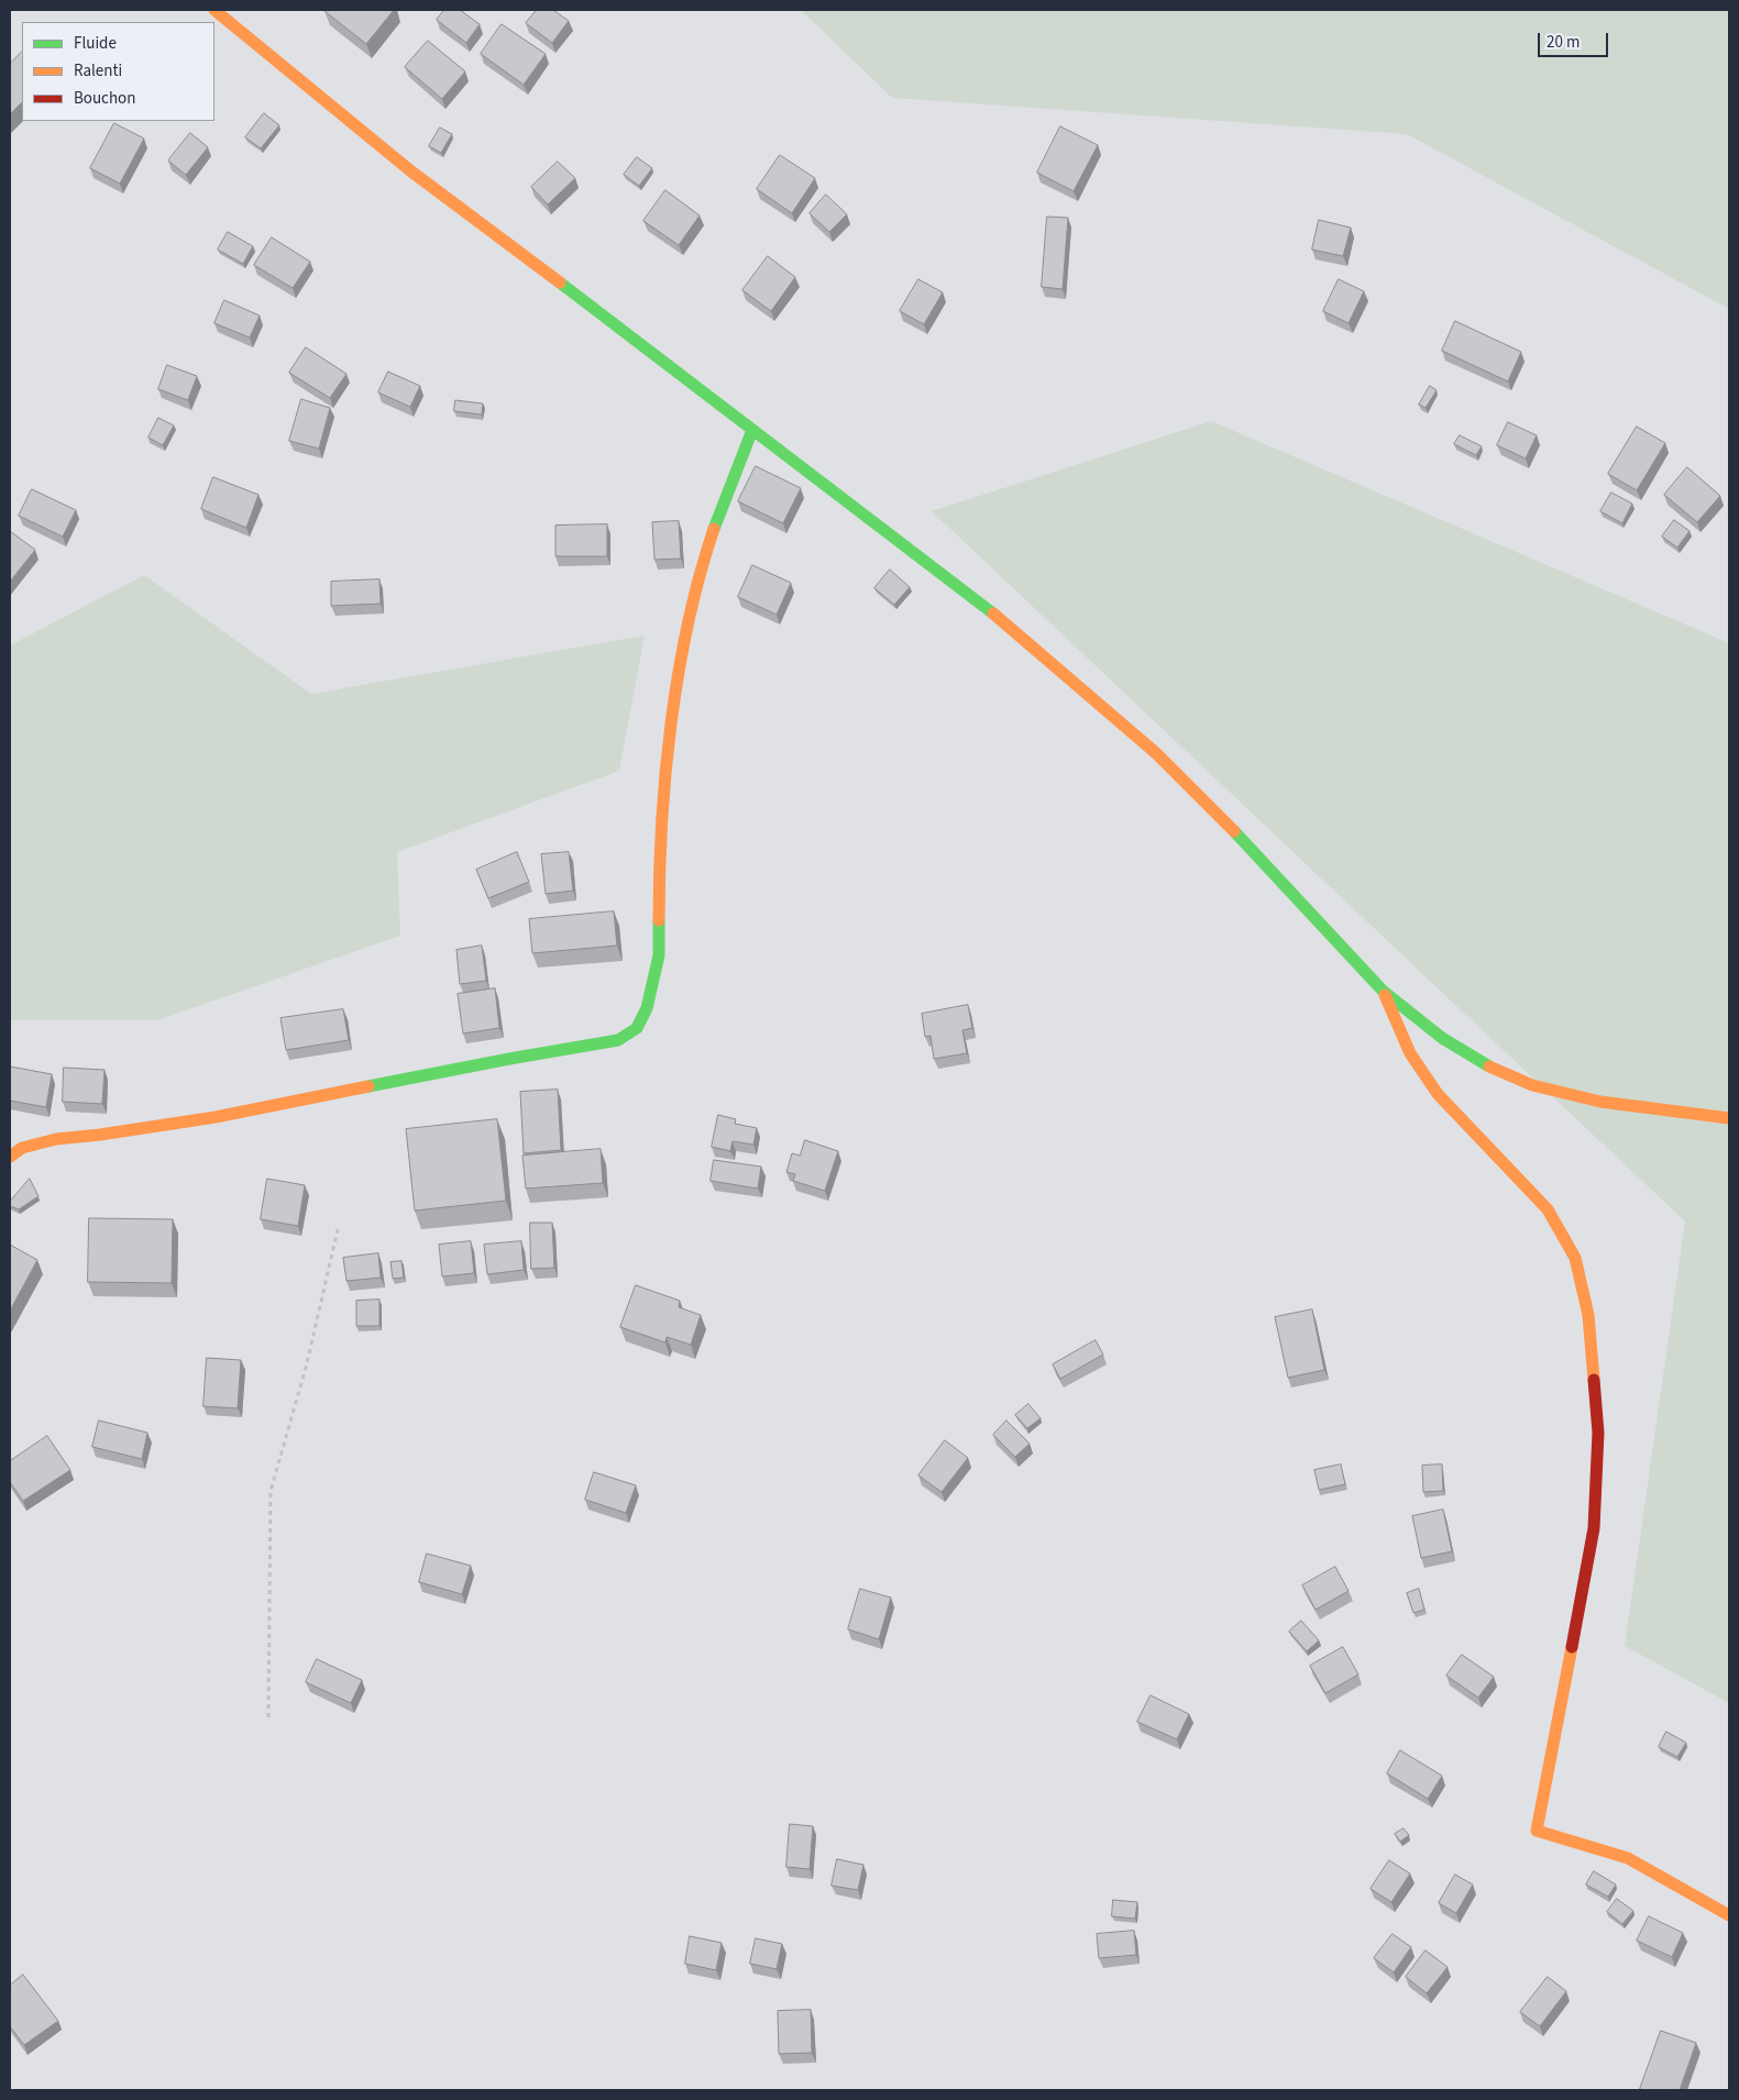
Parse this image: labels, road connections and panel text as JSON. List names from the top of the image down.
{
  "legend": ["Fluide", "Ralenti", "Bouchon"],
  "scale_bar": "20 m"
}
